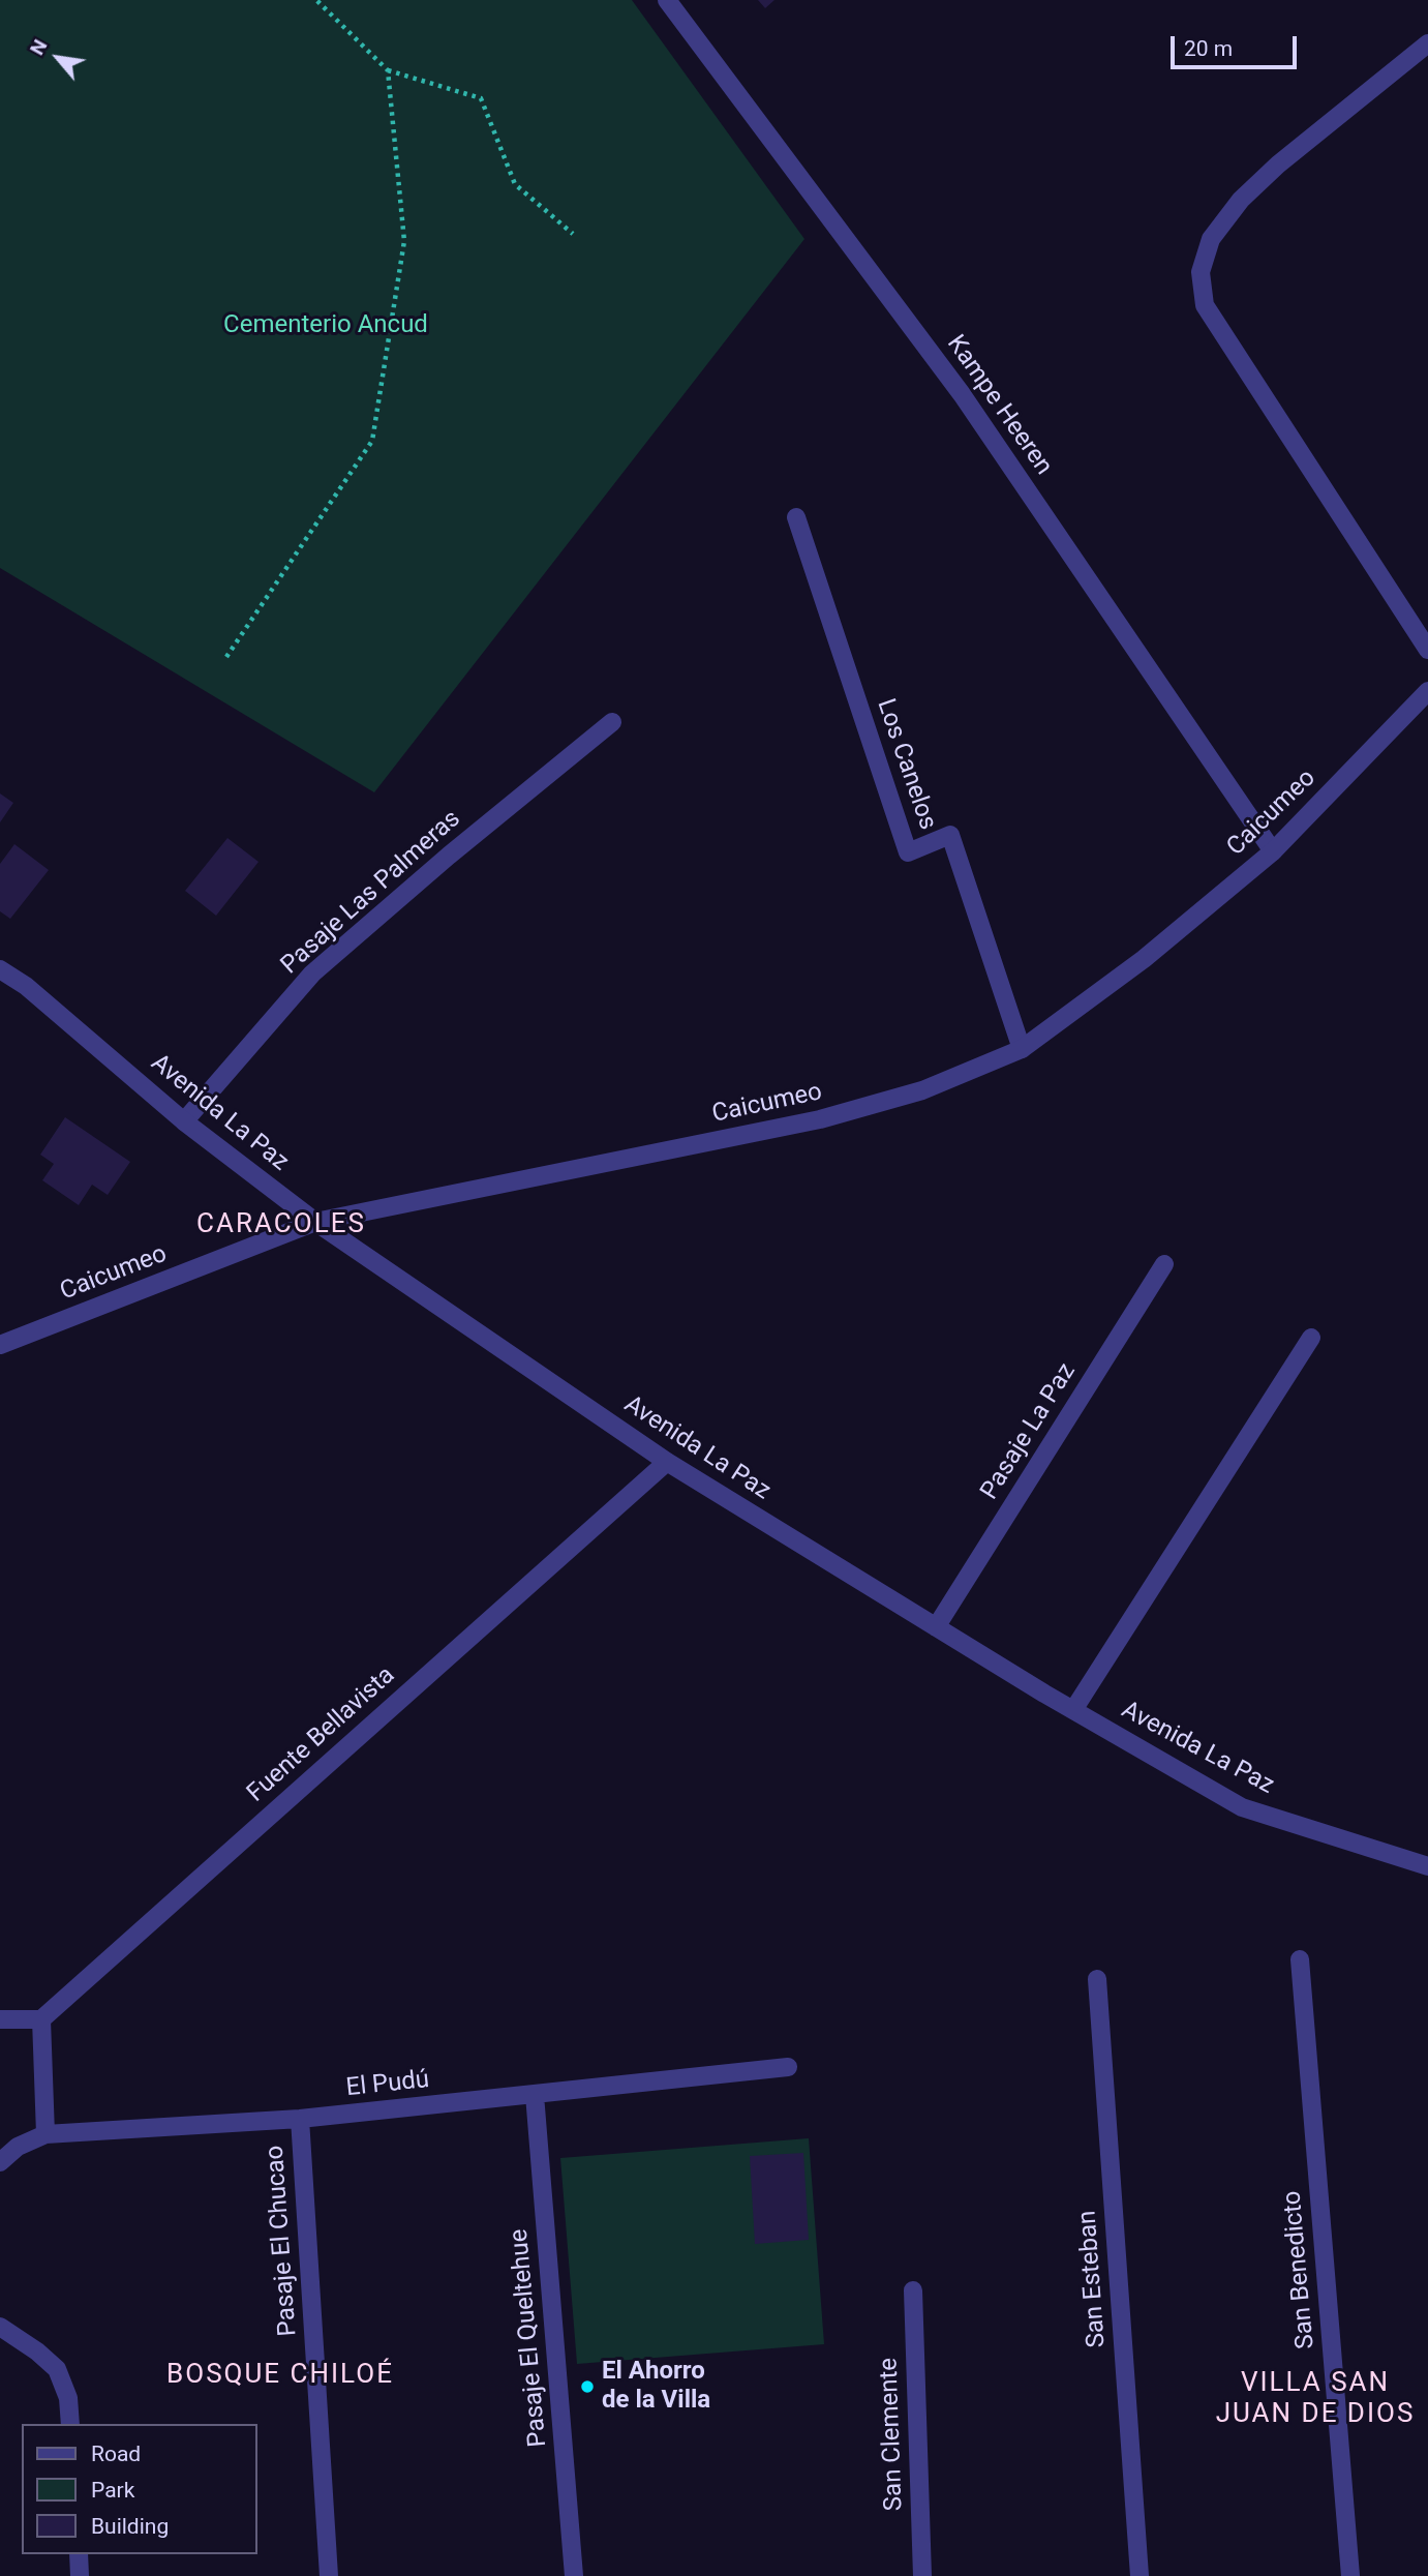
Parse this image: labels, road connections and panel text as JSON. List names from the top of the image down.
{
  "streets": {
    "street": [
      "Kampe Heeren",
      "Los Canelos",
      "Caicumeo",
      "Pasaje Las Palmeras",
      "Avenida La Paz",
      "Pasaje La Paz",
      "Fuente Bellavista",
      "El Pudú",
      "Pasaje El Chucao",
      "San Benedicto",
      "San Esteban",
      "Pasaje El Queltehue",
      "San Clemente"
    ]
  },
  "crossings": [
    ["Kampe Heeren", "Caicumeo"],
    ["Los Canelos", "Caicumeo"],
    ["Caicumeo", "Avenida La Paz"],
    ["Pasaje Las Palmeras", "Avenida La Paz"],
    ["Avenida La Paz", "Pasaje La Paz"],
    ["Avenida La Paz", "Fuente Bellavista"],
    ["El Pudú", "Pasaje El Chucao"],
    ["El Pudú", "Pasaje El Queltehue"]
  ],
  "districts": ["CARACOLES", "BOSQUE CHILOÉ", "VILLA SAN JUAN DE DIOS"],
  "parks": ["Cementerio Ancud"],
  "places": ["El Ahorro de la Villa"],
  "legend": ["Road", "Park", "Building"],
  "scale_bar": "20 m",
  "north": "top left"
}
